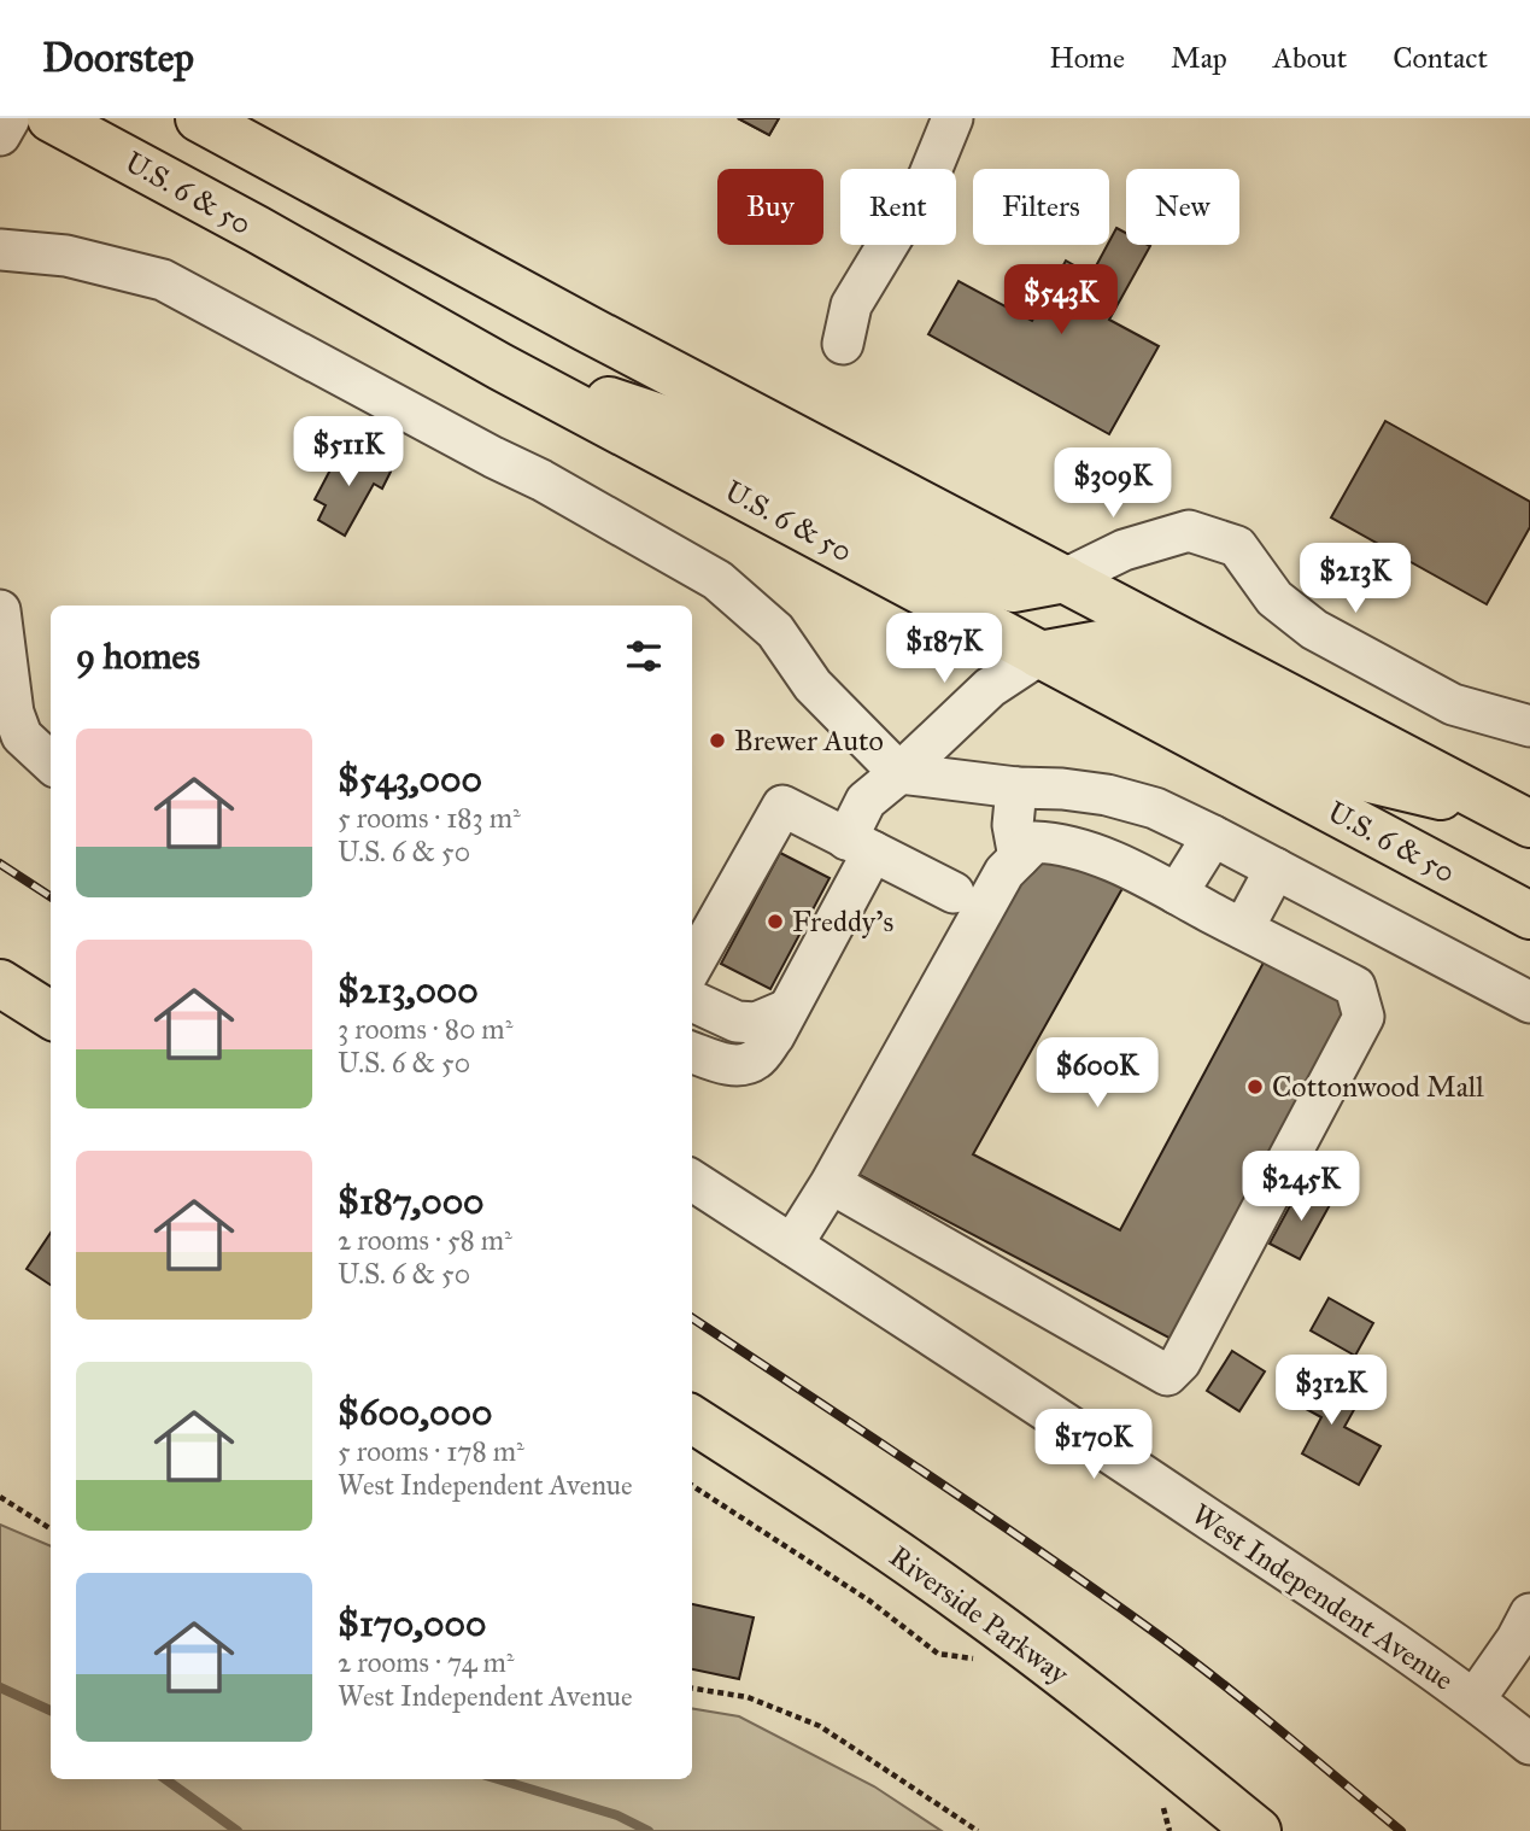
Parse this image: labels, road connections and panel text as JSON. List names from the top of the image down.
{
  "streets": {
    "main road": ["U.S. 6 & 50", "Riverside Parkway"],
    "street": ["West Independent Avenue"]
  },
  "places": ["Brewer Auto", "Freddy's", "Cottonwood Mall"],
  "page": {
    "header": "Doorstep",
    "nav": [
      "Home",
      "Map",
      "About",
      "Contact"
    ],
    "chip": [
      "Buy",
      "Rent",
      "Filters",
      "New"
    ],
    "price": [
      "$543K",
      "$511K",
      "$309K",
      "$213K",
      "$187K",
      "$600K",
      "$245K",
      "$312K",
      "$170K"
    ],
    "heading": "9 homes",
    "list": [
      {
        "name": "$543,000",
        "note": "5 rooms · 183 m² · U.S. 6 & 50"
      },
      {
        "name": "$213,000",
        "note": "3 rooms · 80 m² · U.S. 6 & 50"
      },
      {
        "name": "$187,000",
        "note": "2 rooms · 58 m² · U.S. 6 & 50"
      },
      {
        "name": "$600,000",
        "note": "5 rooms · 178 m² · West Independent Avenue"
      },
      {
        "name": "$170,000",
        "note": "2 rooms · 74 m² · West Independent Avenue"
      }
    ]
  }
}
